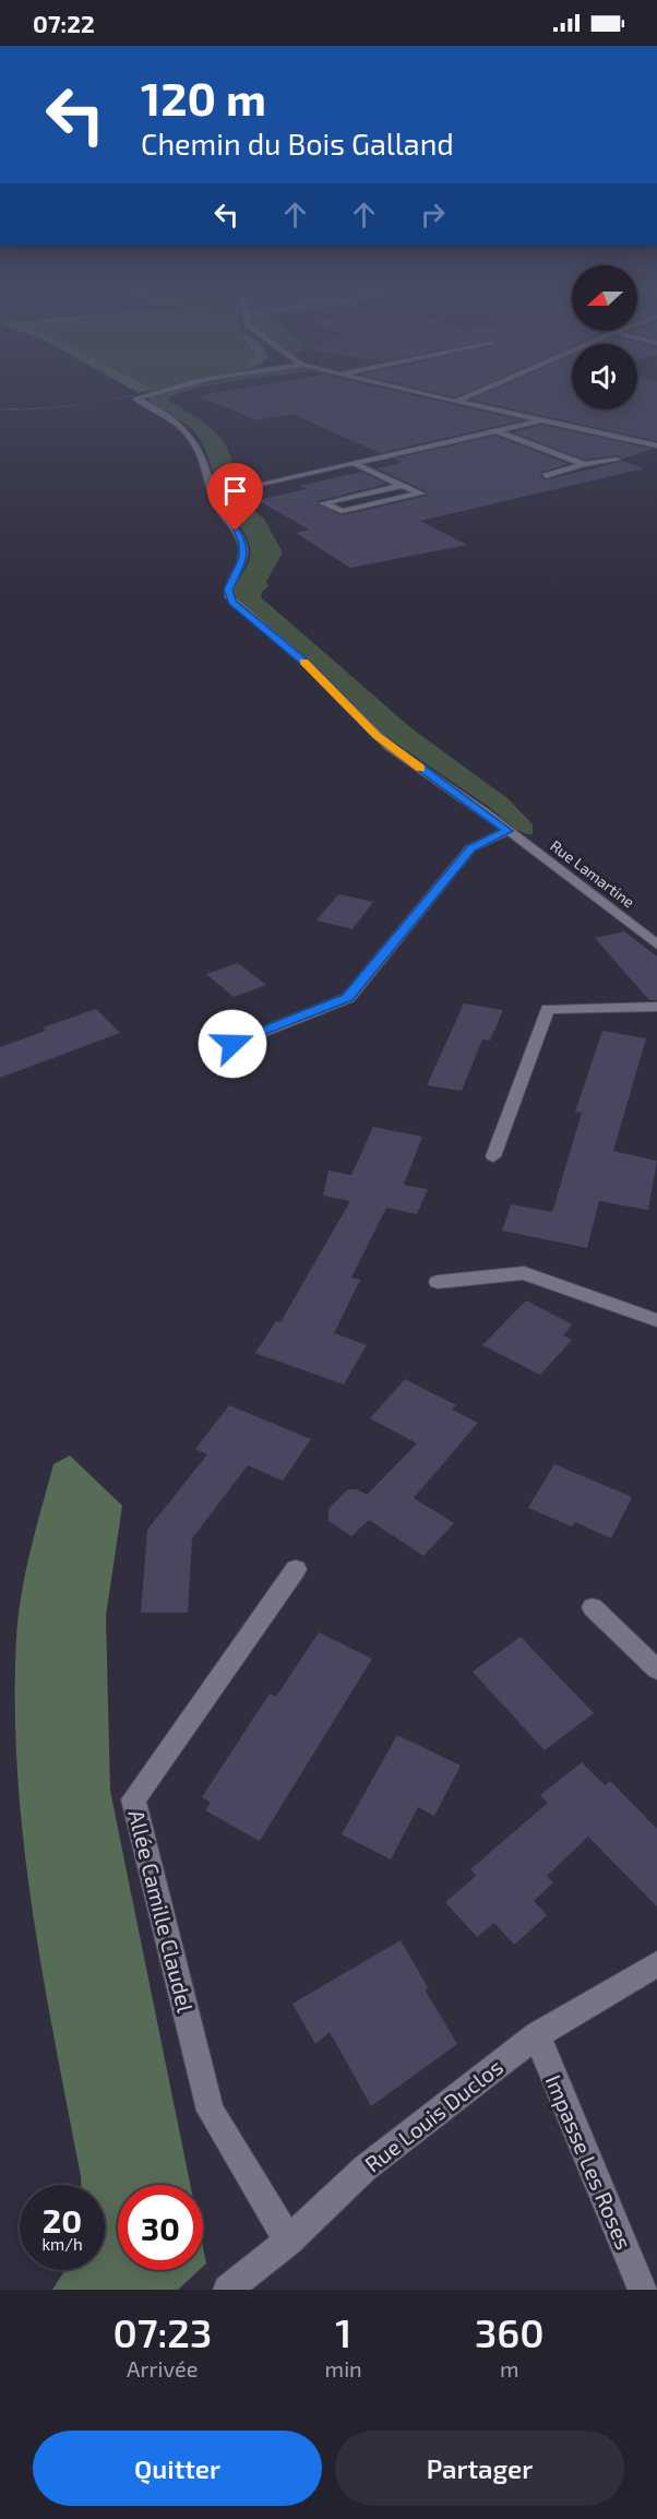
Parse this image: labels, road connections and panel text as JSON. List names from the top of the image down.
{
  "streets": {
    "street": [
      "Rue Lamartine",
      "Allée Camille Claudel",
      "Rue Louis Duclos",
      "Impasse Les Roses"
    ]
  },
  "crossings": [
    ["Allée Camille Claudel", "Rue Louis Duclos"],
    ["Rue Louis Duclos", "Impasse Les Roses"]
  ],
  "north": "left",
  "page": {
    "status": "07:22",
    "turn": ["120 m", "Chemin du Bois Galland"],
    "speed": "20 km/h",
    "limit": "30",
    "eta": [
      "07:23",
      "Arrivée",
      "1",
      "min",
      "360",
      "m"
    ],
    "buttons": ["Quitter", "Partager"]
  }
}
